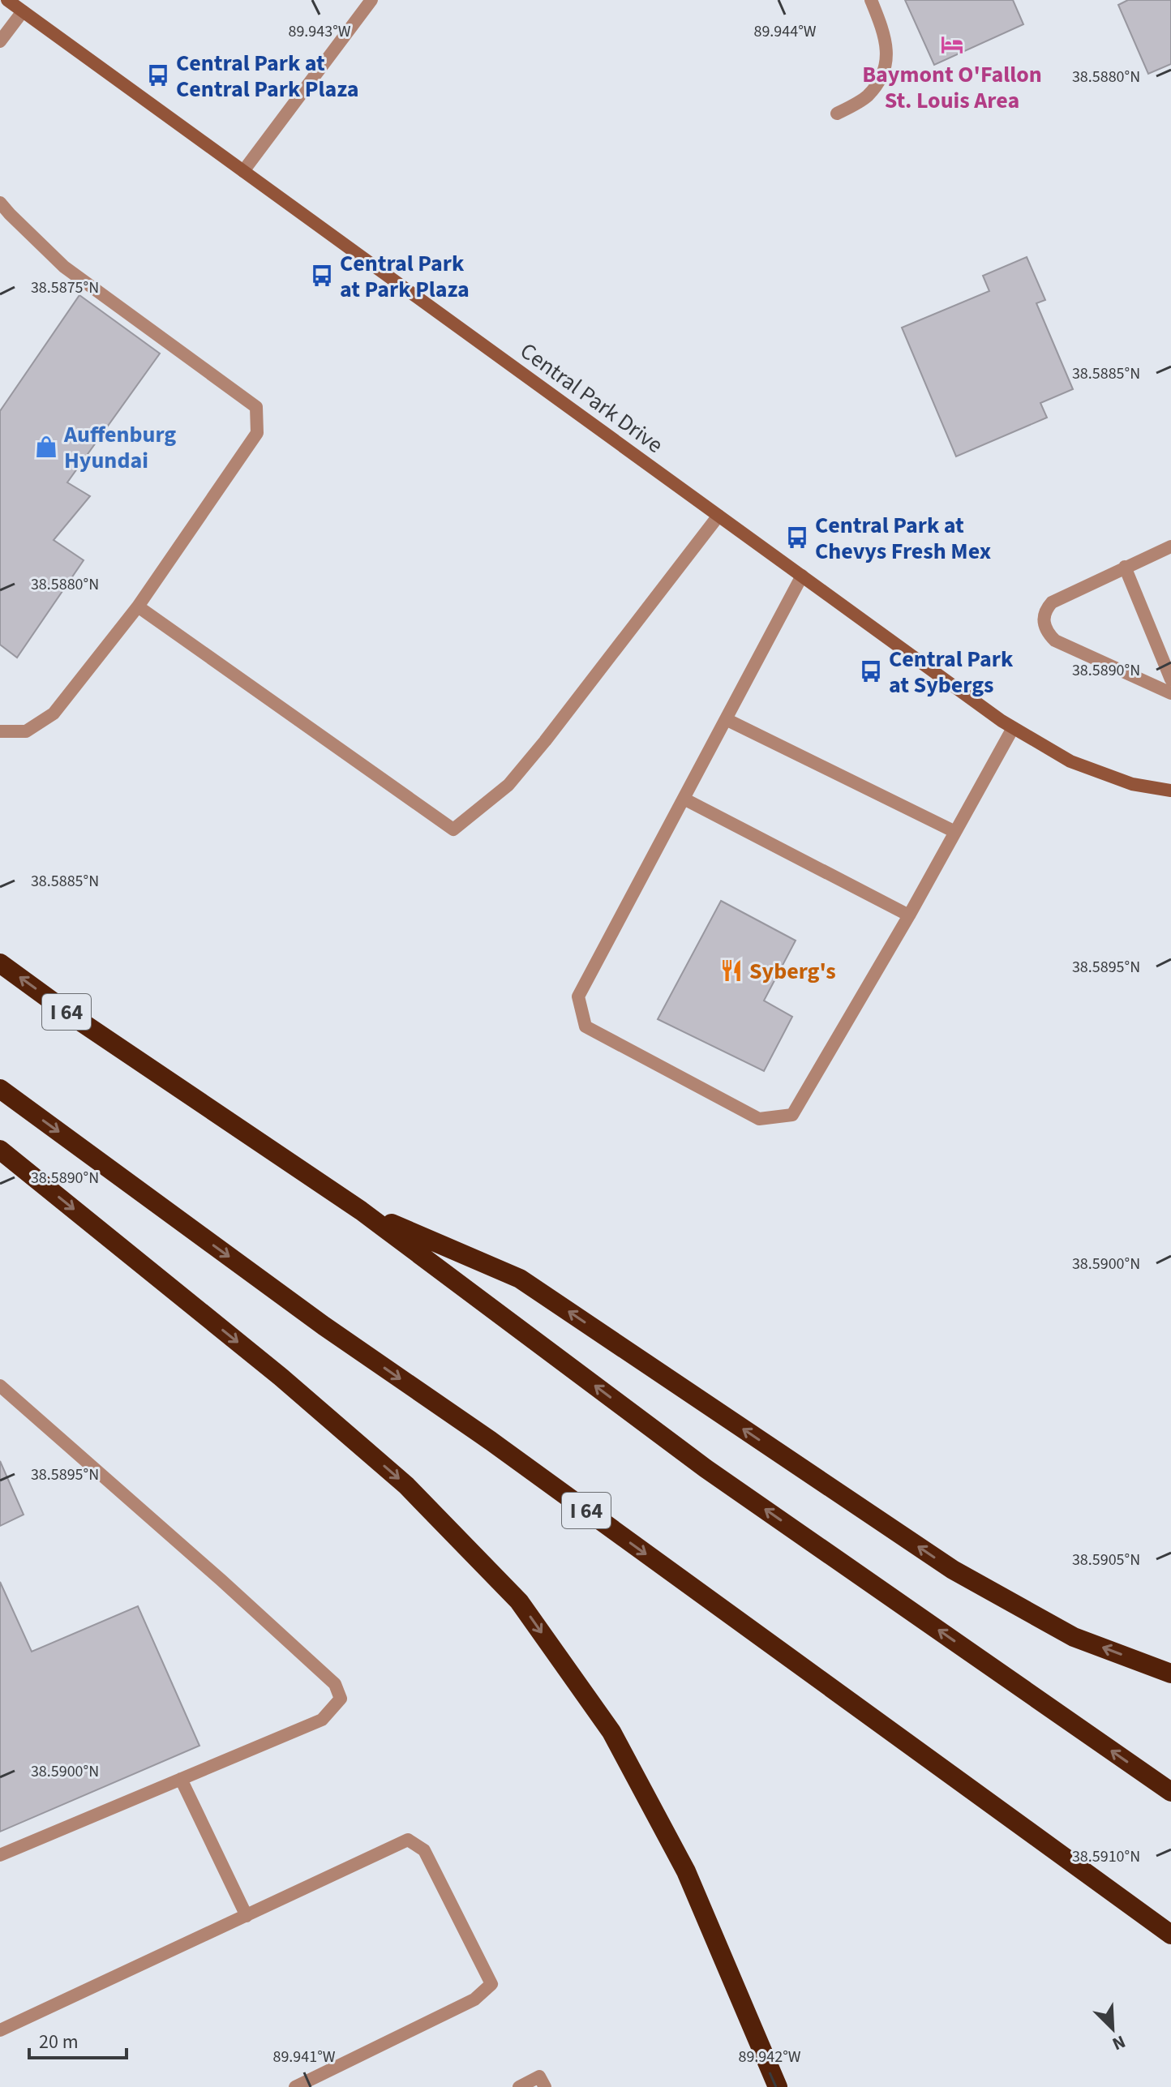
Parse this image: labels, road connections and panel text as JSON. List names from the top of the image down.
{
  "streets": {
    "highway": ["I 64"],
    "street": ["Central Park Drive"]
  },
  "places": {
    "hotel": ["Baymont O'Fallon St. Louis Area"],
    "bus stop": [
      "Central Park at Central Park Plaza",
      "Central Park at Park Plaza",
      "Central Park at Chevys Fresh Mex",
      "Central Park at Sybergs"
    ],
    "shop": ["Auffenburg Hyundai"],
    "restaurant": ["Syberg's"]
  },
  "scale_bar": "20 m",
  "north": "bottom right",
  "coordinates": [
    "89.943°W",
    "89.944°W",
    "38.5880°N",
    "38.5875°N",
    "38.5885°N",
    "38.5890°N",
    "38.5895°N",
    "38.5900°N",
    "38.5905°N",
    "38.5910°N",
    "89.941°W",
    "89.942°W"
  ]
}
